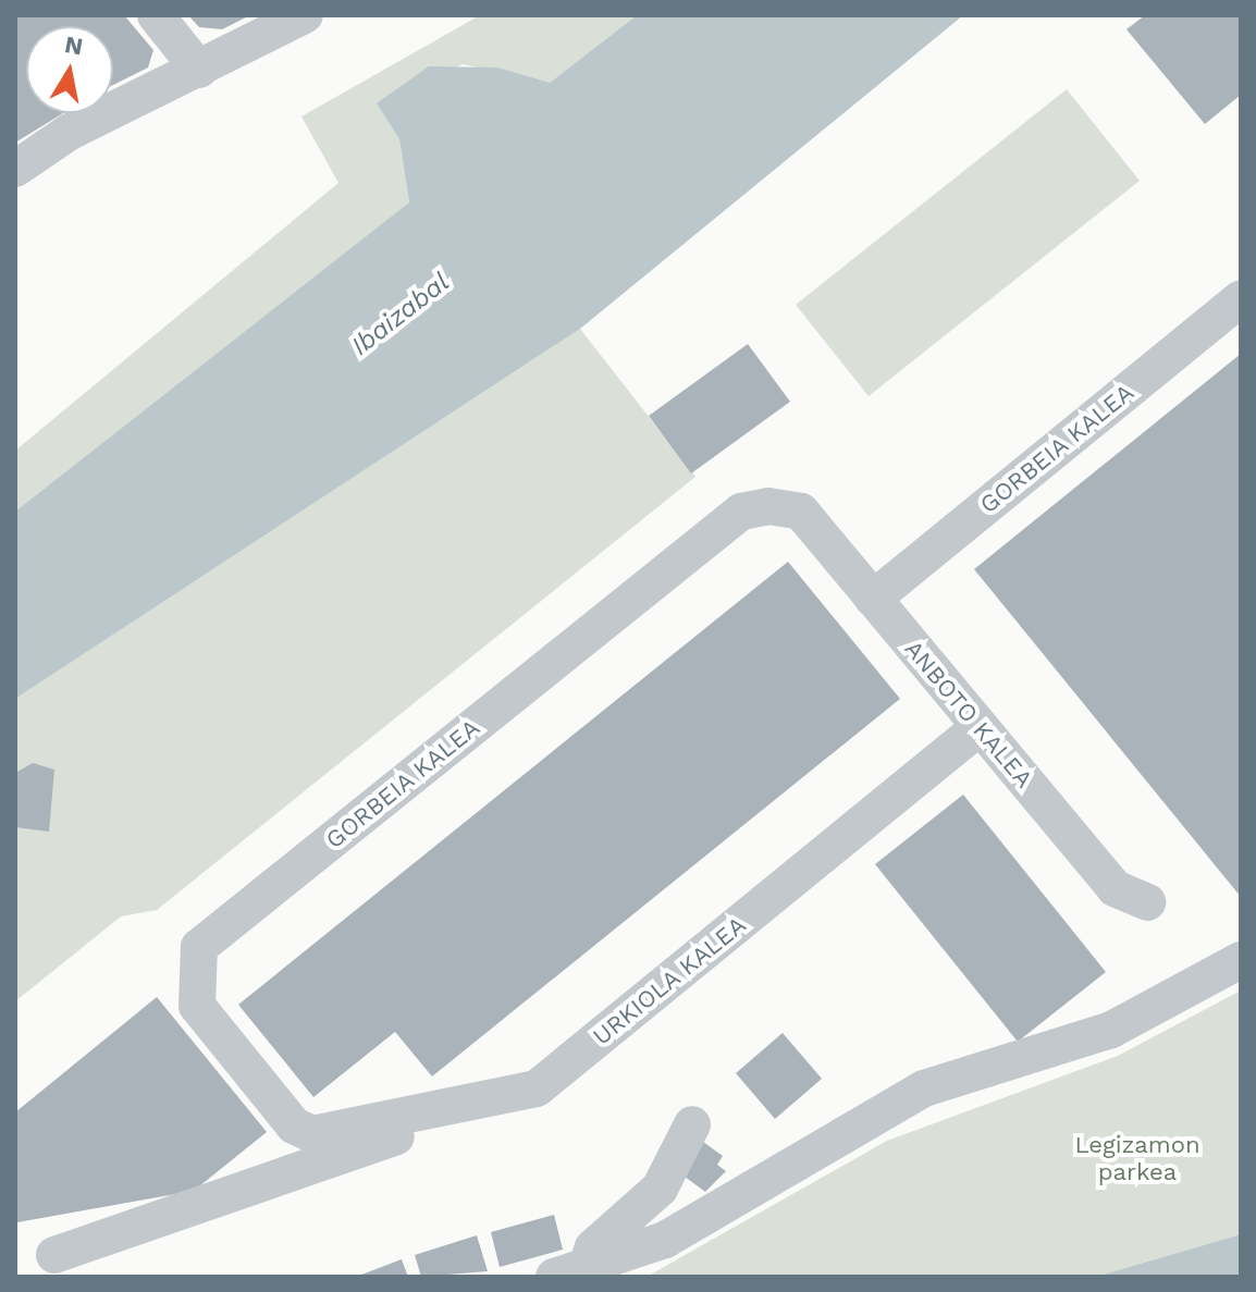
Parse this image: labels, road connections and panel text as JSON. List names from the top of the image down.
{
  "streets": {
    "street": ["GORBEIA KALEA", "ANBOTO KALEA", "URKIOLA KALEA"]
  },
  "crossings": [
    ["GORBEIA KALEA", "ANBOTO KALEA"],
    ["GORBEIA KALEA", "URKIOLA KALEA"],
    ["ANBOTO KALEA", "URKIOLA KALEA"]
  ],
  "water": ["Ibaizabal"],
  "parks": ["Legizamon parkea"],
  "north": "top"
}
